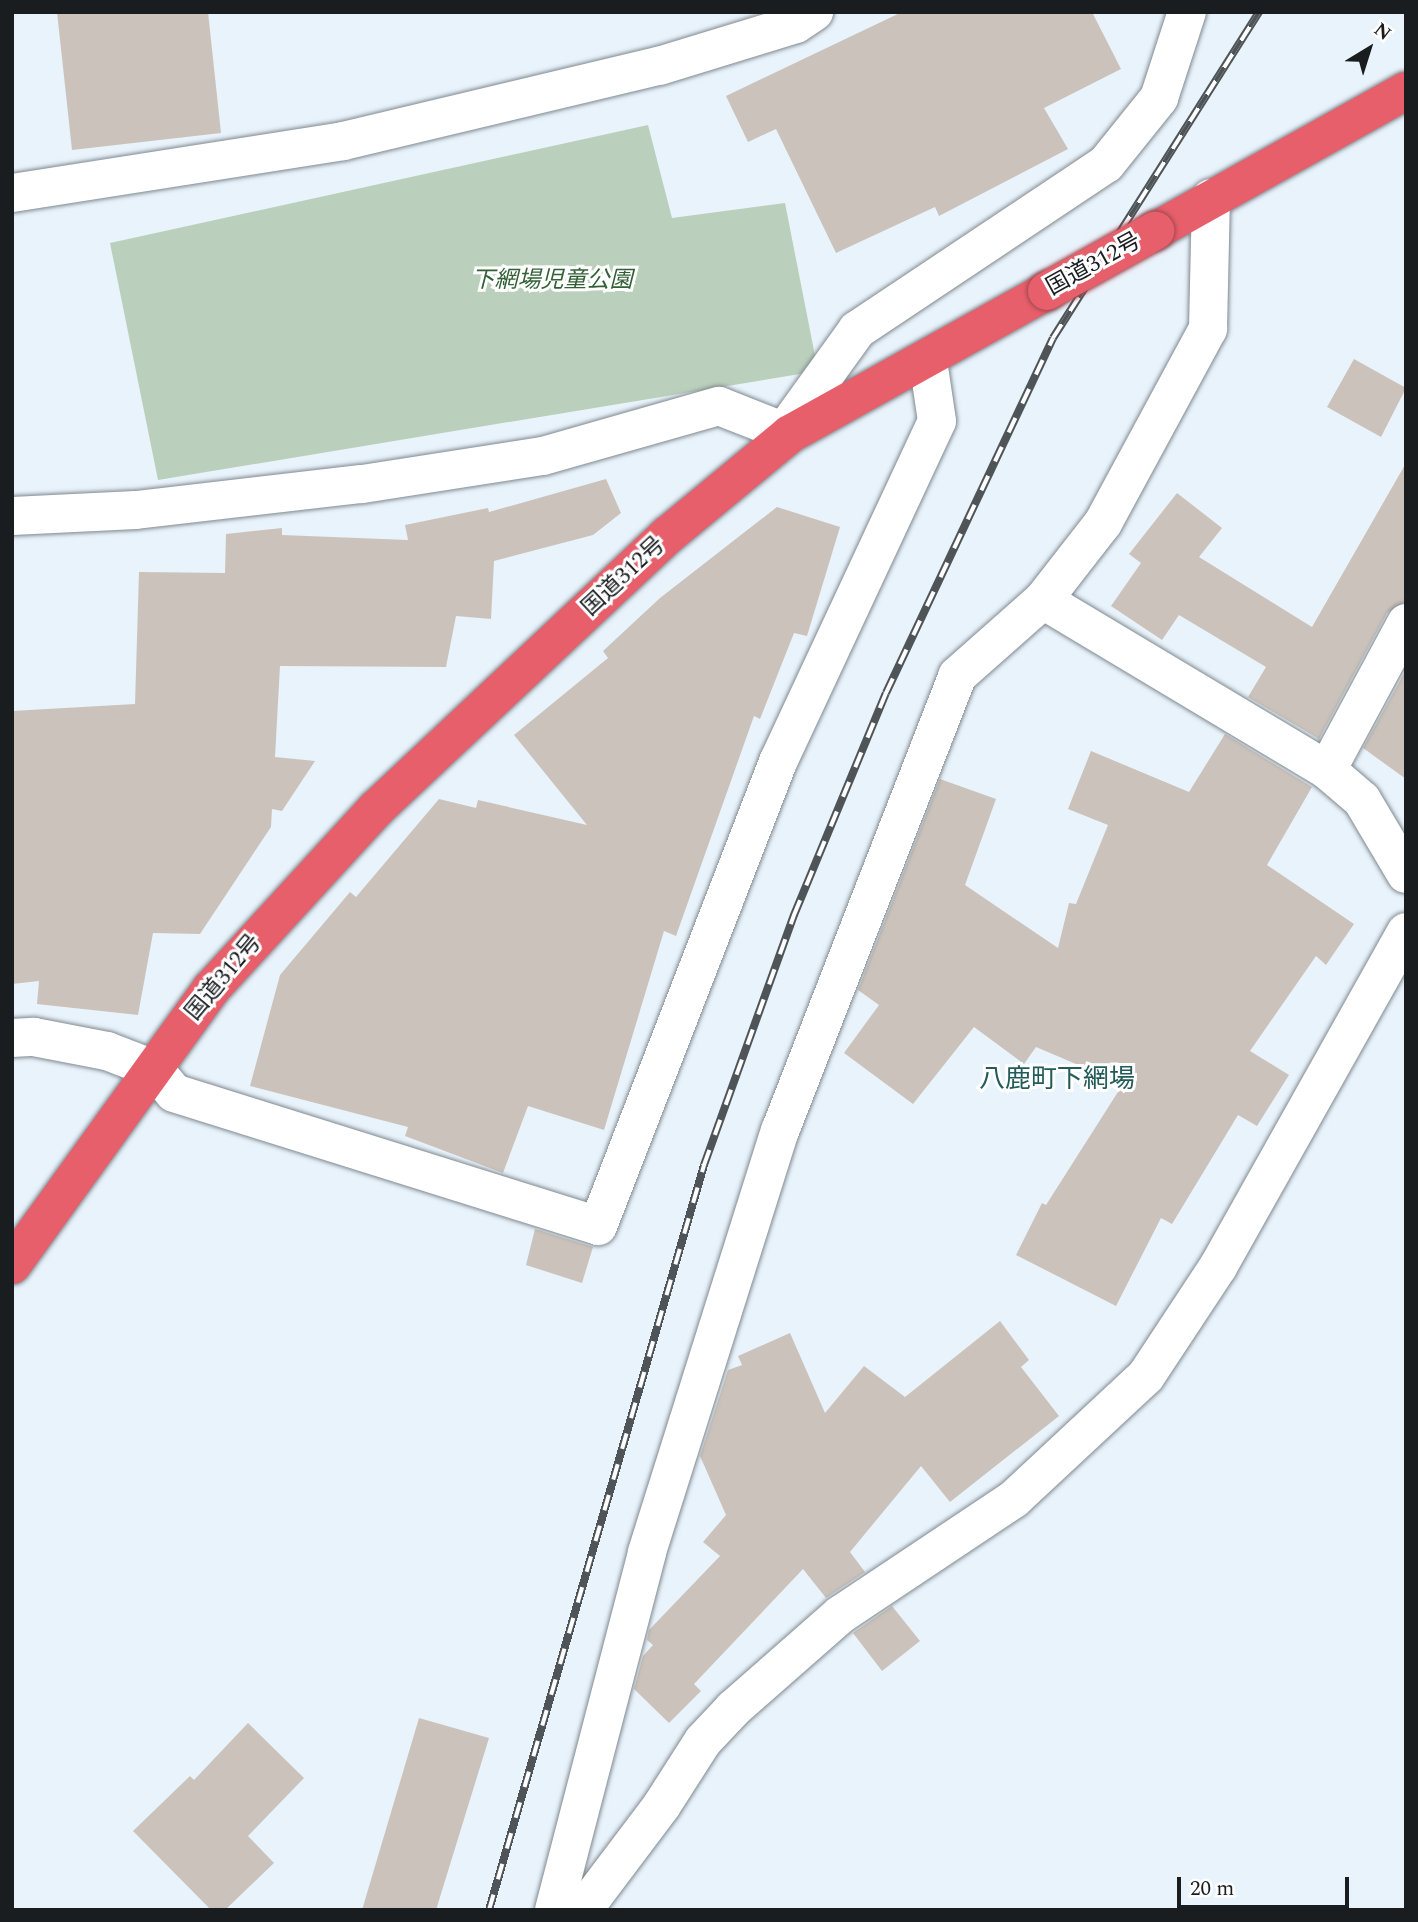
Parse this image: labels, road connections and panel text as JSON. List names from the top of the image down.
{
  "streets": {
    "highway": ["国道312号"]
  },
  "districts": ["八鹿町下網場"],
  "parks": ["下網場児童公園"],
  "scale_bar": "20 m",
  "north": "top right"
}
